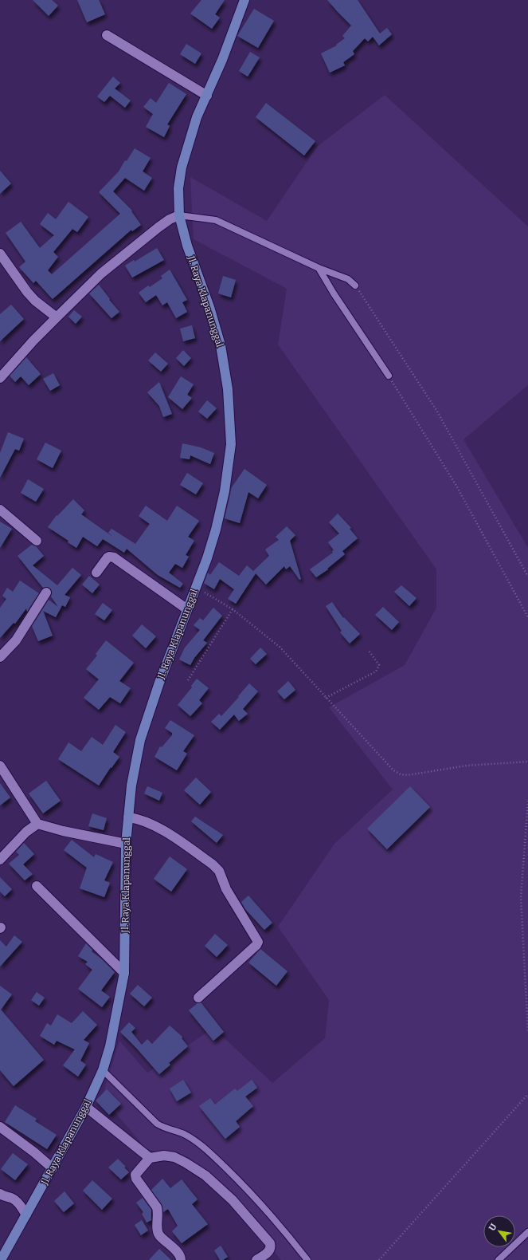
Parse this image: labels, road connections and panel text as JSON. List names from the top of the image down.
{
  "streets": {
    "street": ["Jl. Raya Klapanunggal"]
  },
  "north": "top left"
}
